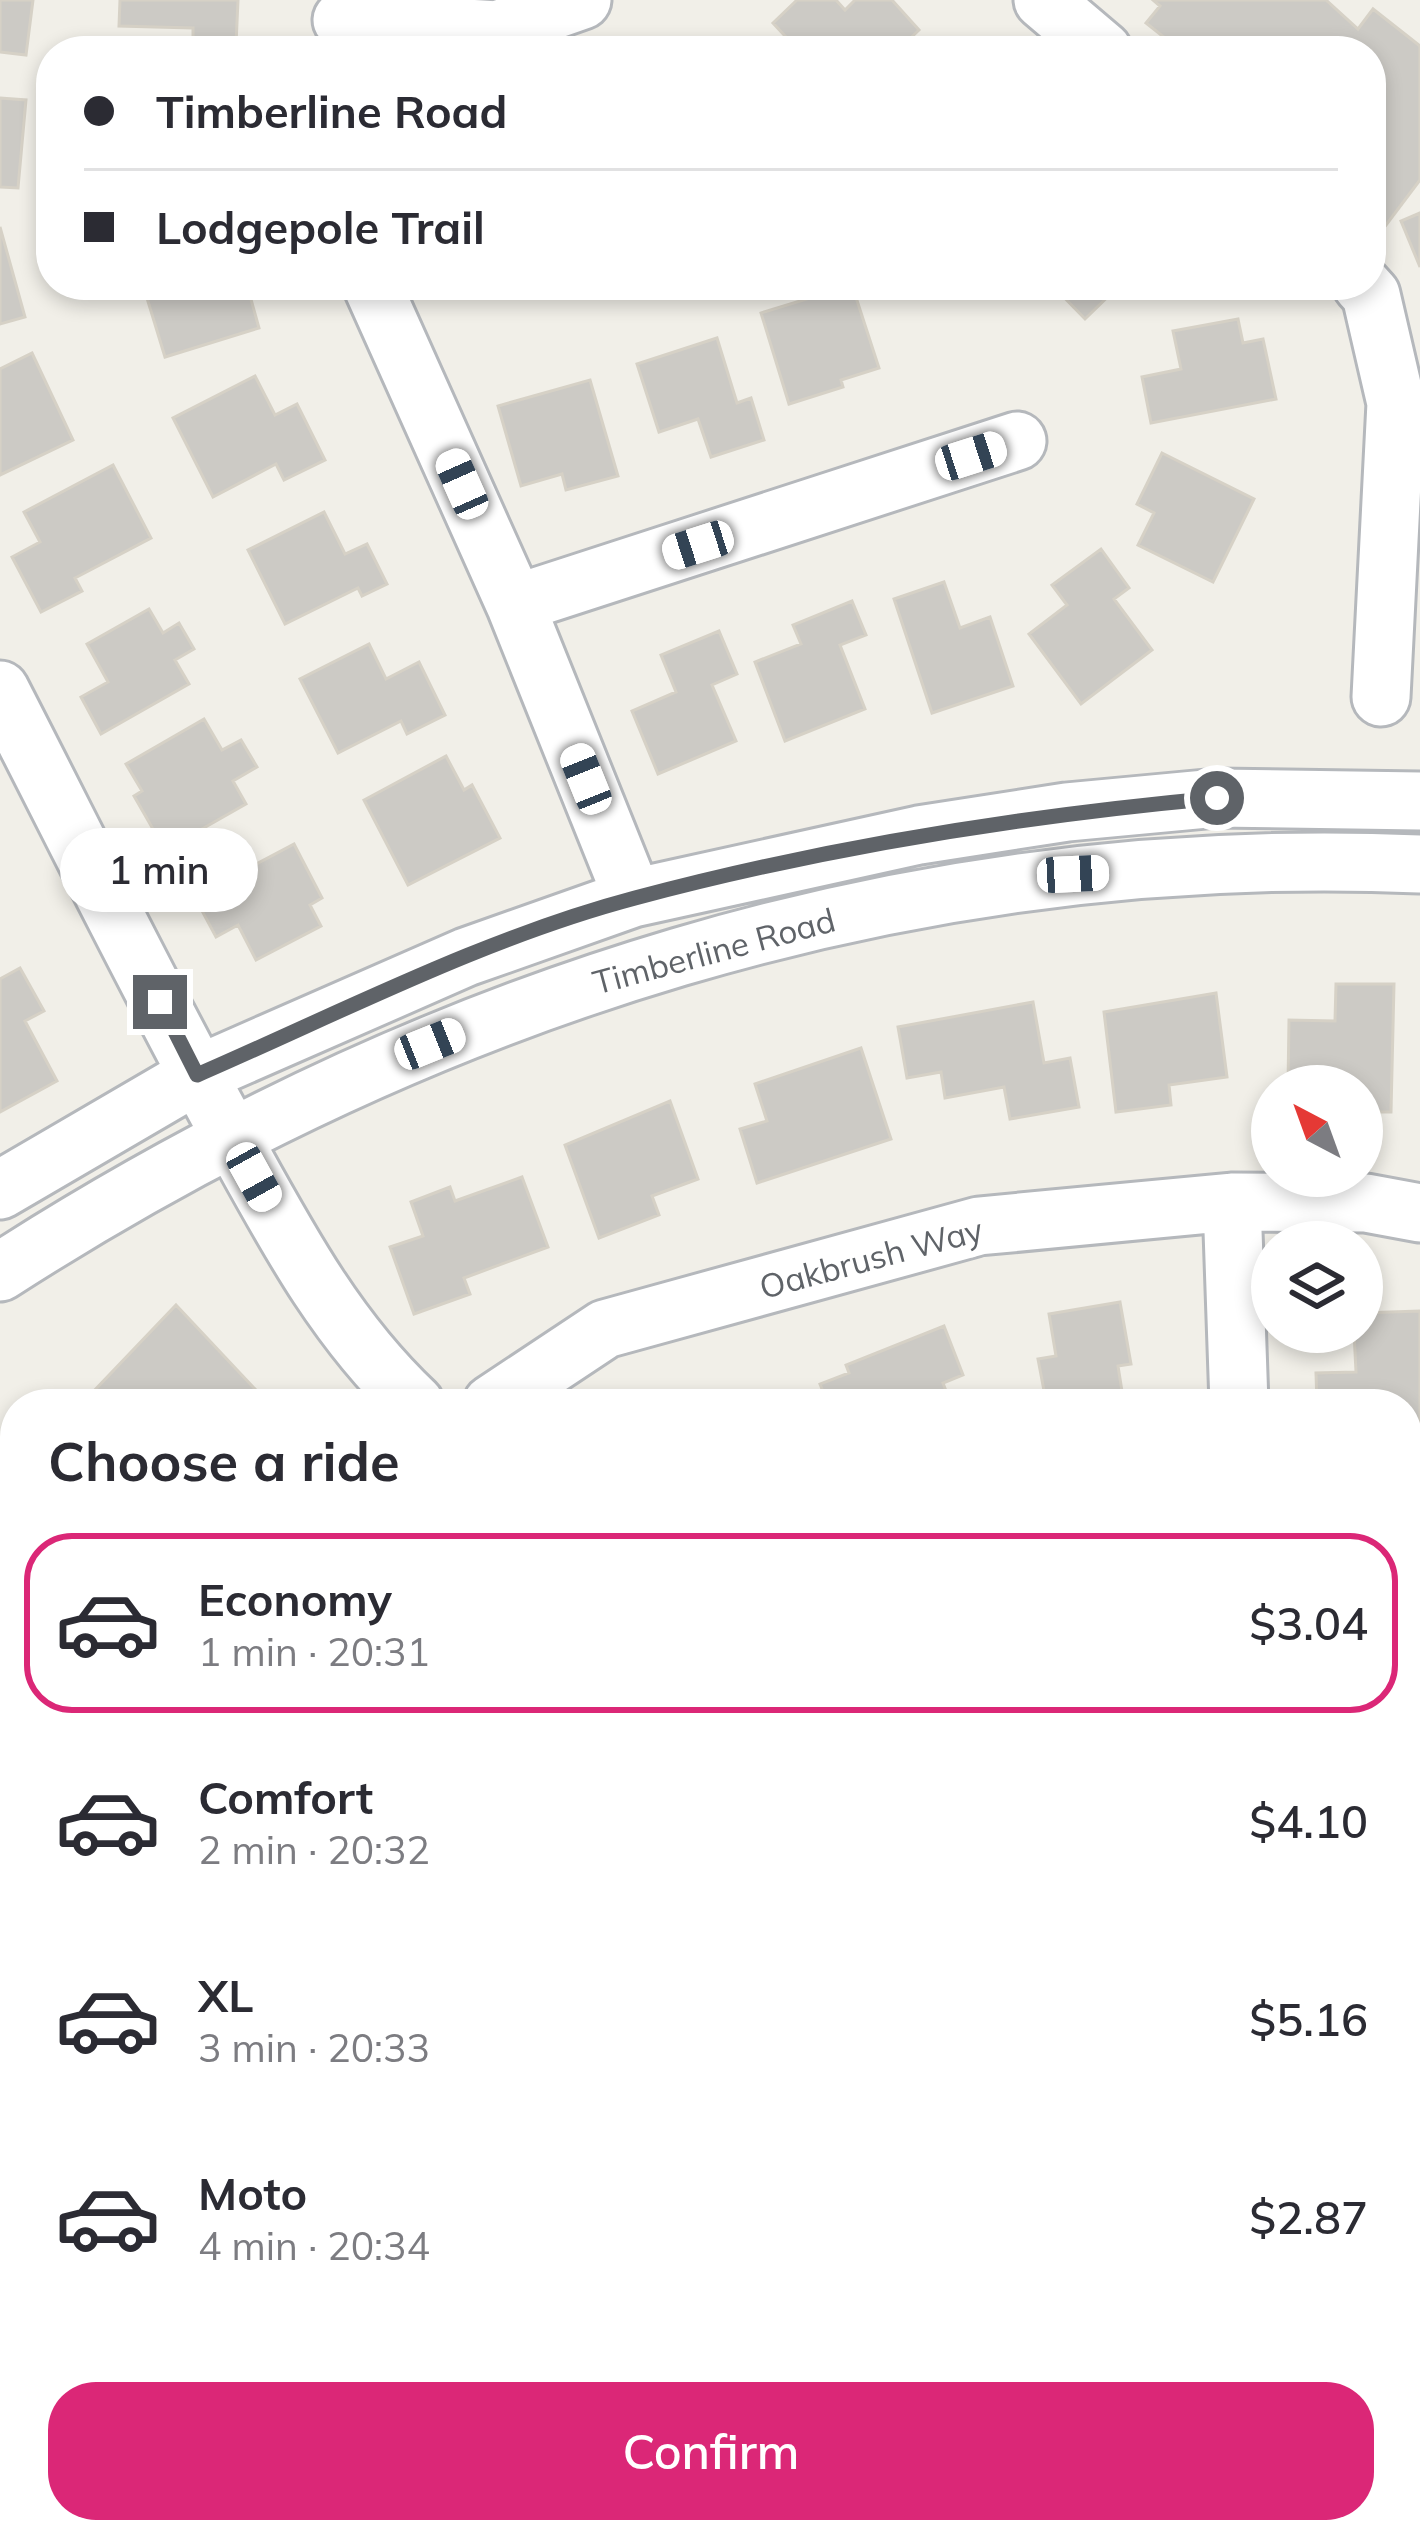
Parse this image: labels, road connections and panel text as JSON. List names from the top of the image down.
{
  "streets": {
    "street": ["Timberline Road", "Oakbrush Way"]
  },
  "north": "top left",
  "page": {
    "banner": ["Timberline Road", "Lodgepole Trail"],
    "bubble": "1 min",
    "heading": "Choose a ride",
    "list": [
      {
        "name": "Economy",
        "note": "1 min · 20:31",
        "value": "$3.04"
      },
      {
        "name": "Comfort",
        "note": "2 min · 20:32",
        "value": "$4.10"
      },
      {
        "name": "XL",
        "note": "3 min · 20:33",
        "value": "$5.16"
      },
      {
        "name": "Moto",
        "note": "4 min · 20:34",
        "value": "$2.87"
      }
    ],
    "buttons": "Confirm"
  }
}
